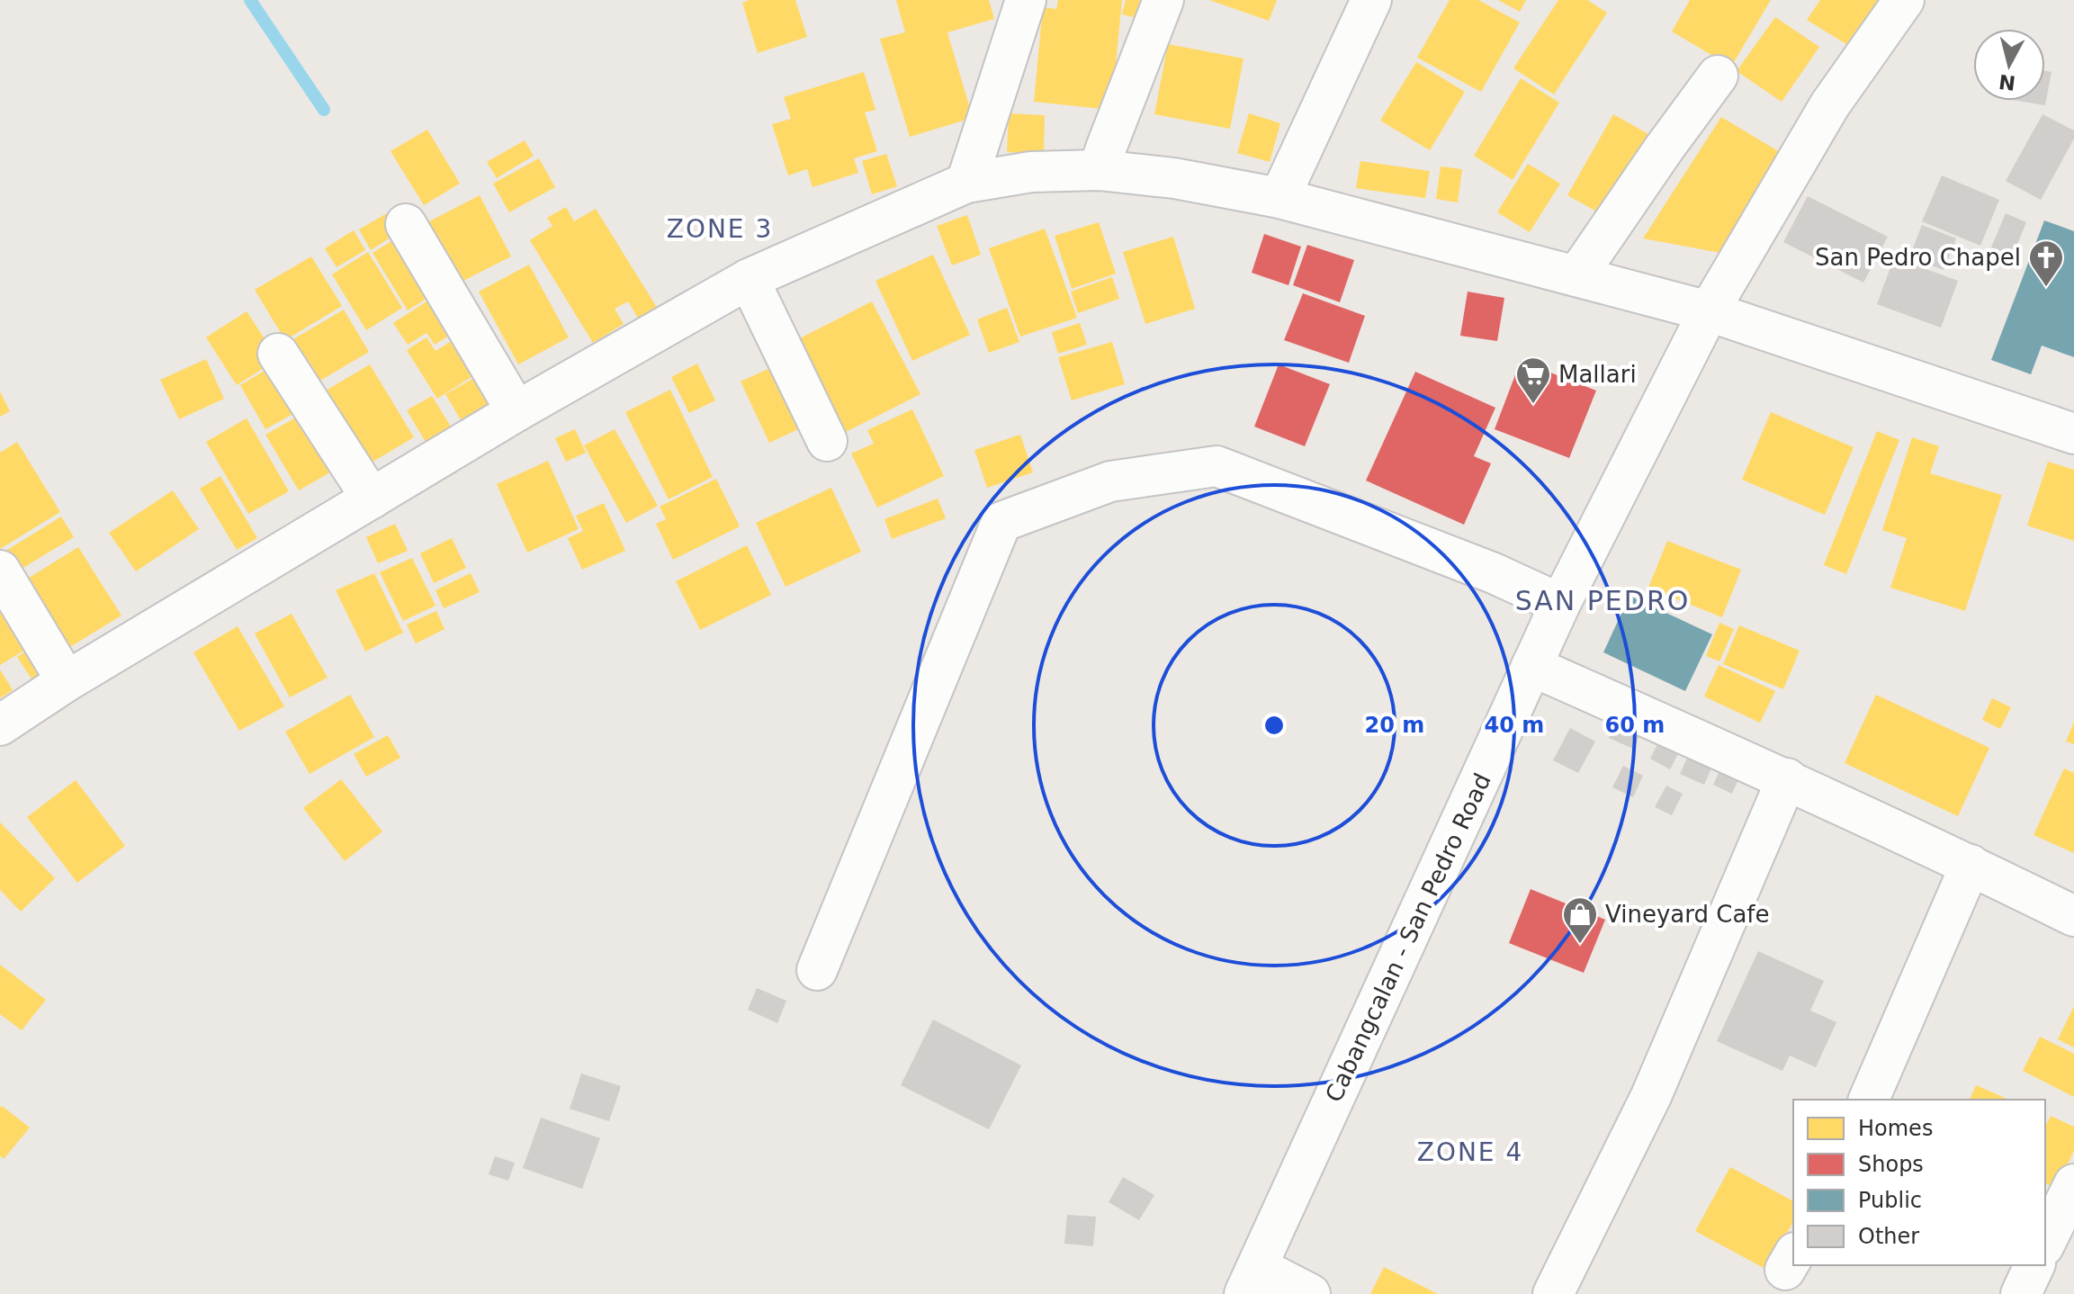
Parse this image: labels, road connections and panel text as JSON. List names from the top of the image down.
{
  "streets": {
    "street": ["Cabangcalan - San Pedro Road"]
  },
  "districts": ["ZONE 3", "SAN PEDRO", "ZONE 4"],
  "places": {
    "church": ["San Pedro Chapel"],
    "supermarket": ["Mallari"],
    "shop": ["Vineyard Cafe"]
  },
  "legend": [
    "Homes",
    "Shops",
    "Public",
    "Other"
  ],
  "north": "bottom",
  "rings": ["20 m", "40 m", "60 m"]
}
